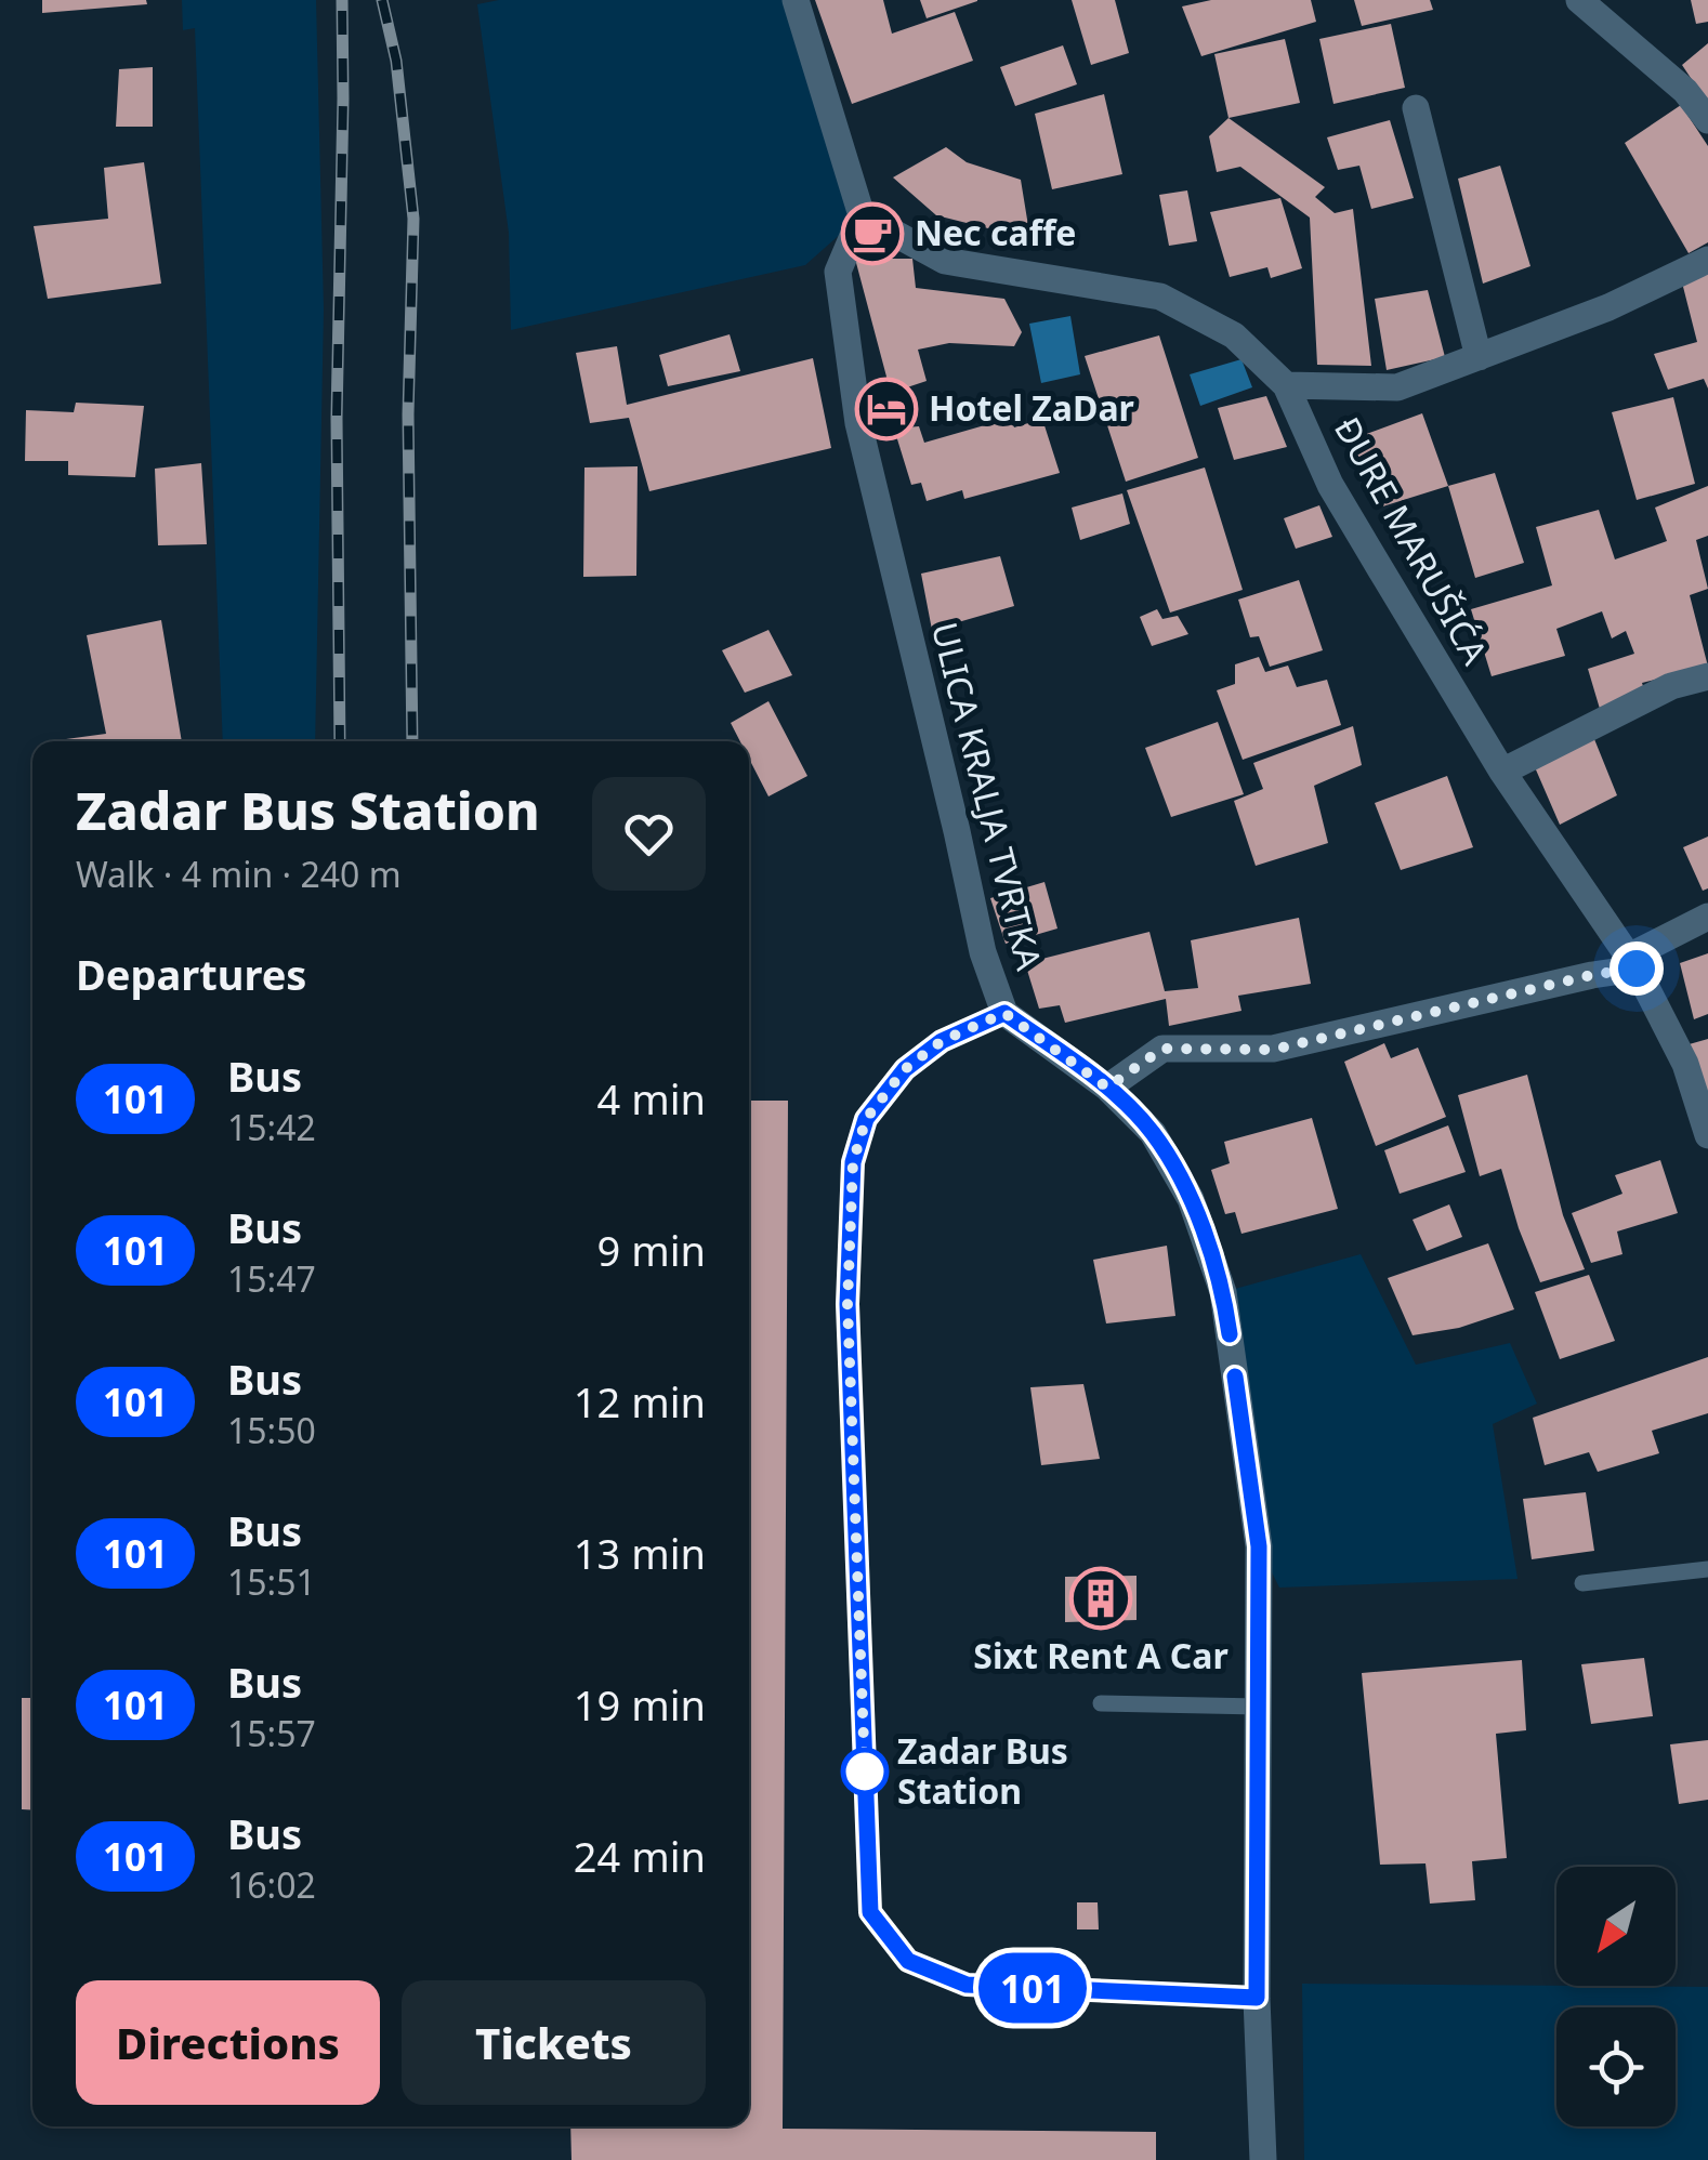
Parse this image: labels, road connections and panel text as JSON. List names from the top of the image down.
{
  "streets": {
    "street": ["ĐURE MARUŠIĆA", "ULICA KRALJA TVRTKA"]
  },
  "crossings": [
    ["ĐURE MARUŠIĆA", "ULICA KRALJA TVRTKA"]
  ],
  "places": {
    "cafe": ["Nec caffe"],
    "hotel": ["Hotel ZaDar"],
    "building": ["Sixt Rent A Car"],
    "other": ["Zadar Bus Station"]
  },
  "lines": ["bus line 101"],
  "north": "bottom left",
  "page": {
    "on_map": "101",
    "heading": [
      ["Zadar Bus Station", "Walk · 4 min · 240 m"],
      "Departures"
    ],
    "list": [
      {
        "mark": "101",
        "name": "Bus",
        "note": "15:42",
        "value": "4 min"
      },
      {
        "mark": "101",
        "name": "Bus",
        "note": "15:47",
        "value": "9 min"
      },
      {
        "mark": "101",
        "name": "Bus",
        "note": "15:50",
        "value": "12 min"
      },
      {
        "mark": "101",
        "name": "Bus",
        "note": "15:51",
        "value": "13 min"
      },
      {
        "mark": "101",
        "name": "Bus",
        "note": "15:57",
        "value": "19 min"
      },
      {
        "mark": "101",
        "name": "Bus",
        "note": "16:02",
        "value": "24 min"
      }
    ],
    "buttons": ["Directions", "Tickets"]
  }
}
